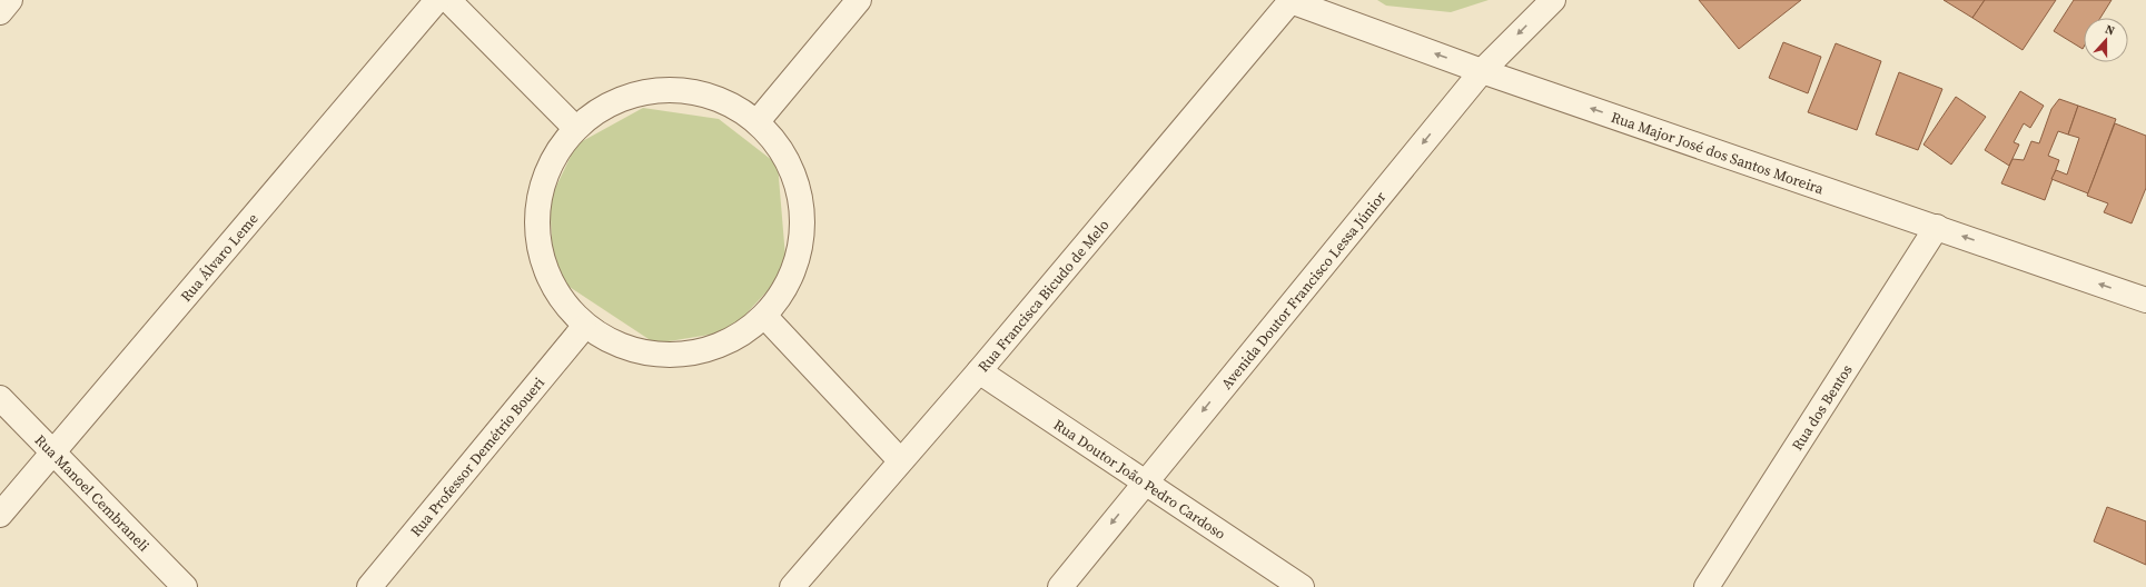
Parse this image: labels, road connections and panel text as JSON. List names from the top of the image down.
{
  "streets": {
    "street": [
      "Rua Major José dos Santos Moreira",
      "Rua Álvaro Leme",
      "Avenida Doutor Francisco Lessa Júnior",
      "Rua Francisca Bicudo de Melo",
      "Rua dos Bentos",
      "Rua Professor Demétrio Boueri",
      "Rua Doutor João Pedro Cardoso",
      "Rua Manoel Cembraneli"
    ]
  },
  "crossings": [
    ["Rua Major José dos Santos Moreira", "Avenida Doutor Francisco Lessa Júnior"],
    ["Rua Major José dos Santos Moreira", "Rua Francisca Bicudo de Melo"],
    ["Rua Major José dos Santos Moreira", "Rua dos Bentos"],
    ["Rua Álvaro Leme", "Rua Manoel Cembraneli"],
    ["Avenida Doutor Francisco Lessa Júnior", "Rua Doutor João Pedro Cardoso"],
    ["Rua Francisca Bicudo de Melo", "Rua Doutor João Pedro Cardoso"]
  ],
  "one_way": ["Rua Major José dos Santos Moreira", "Avenida Doutor Francisco Lessa Júnior"],
  "north": "top"
}
